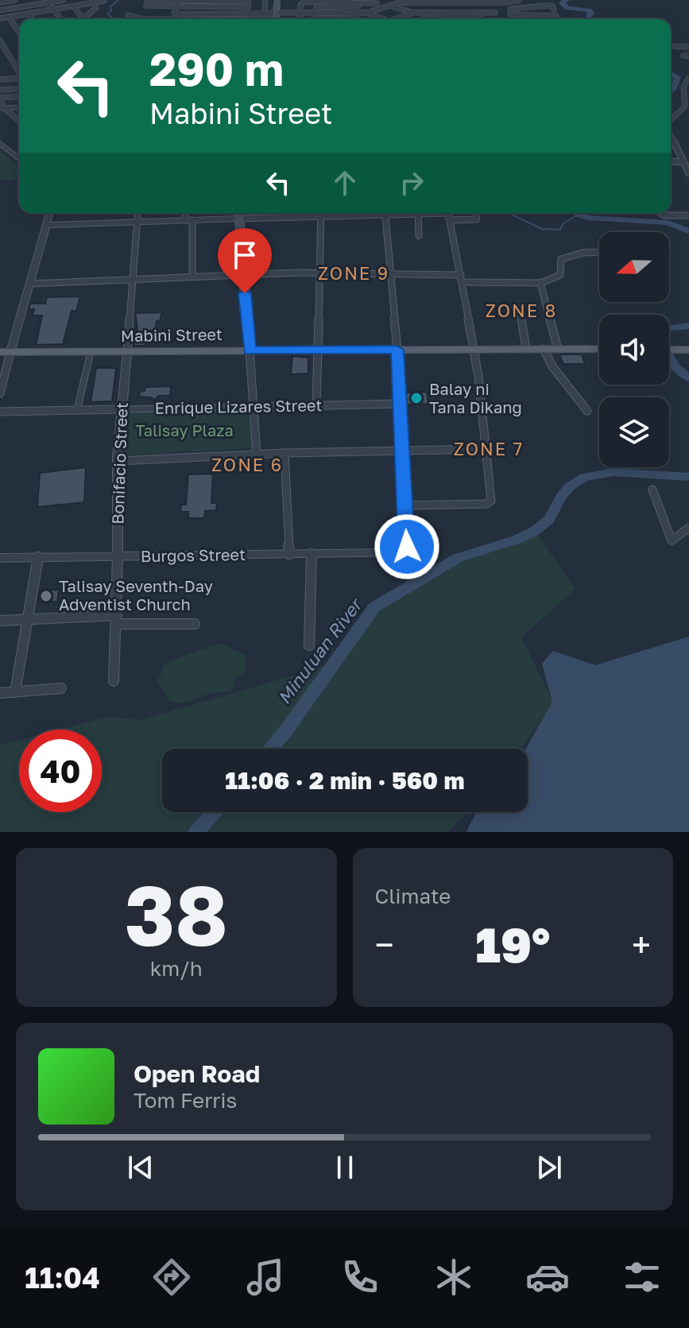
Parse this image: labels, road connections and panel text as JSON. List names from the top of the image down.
{
  "streets": {
    "main road": ["Mabini Street"],
    "street": ["Enrique Lizares Street", "Bonifacio Street", "Burgos Street"]
  },
  "crossings": [
    ["Mabini Street", "Bonifacio Street"],
    ["Enrique Lizares Street", "Bonifacio Street"],
    ["Bonifacio Street", "Burgos Street"]
  ],
  "districts": [
    "ZONE 9",
    "ZONE 8",
    "ZONE 7",
    "ZONE 6"
  ],
  "water": ["Minuluan River"],
  "parks": ["Talisay Plaza"],
  "places": ["Balay ni Tana Dikang", "Talisay Seventh-Day Adventist Church"],
  "north": "left",
  "page": {
    "turn": ["290 m", "Mabini Street"],
    "limit": "40",
    "trip": "11:06 · 2 min · 560 m",
    "tile": [
      ["38", "km/h"],
      "Climate"
    ],
    "heat": ["−", "19°", "+"],
    "song": ["Open Road", "Tom Ferris"],
    "tabs": "11:04"
  }
}
